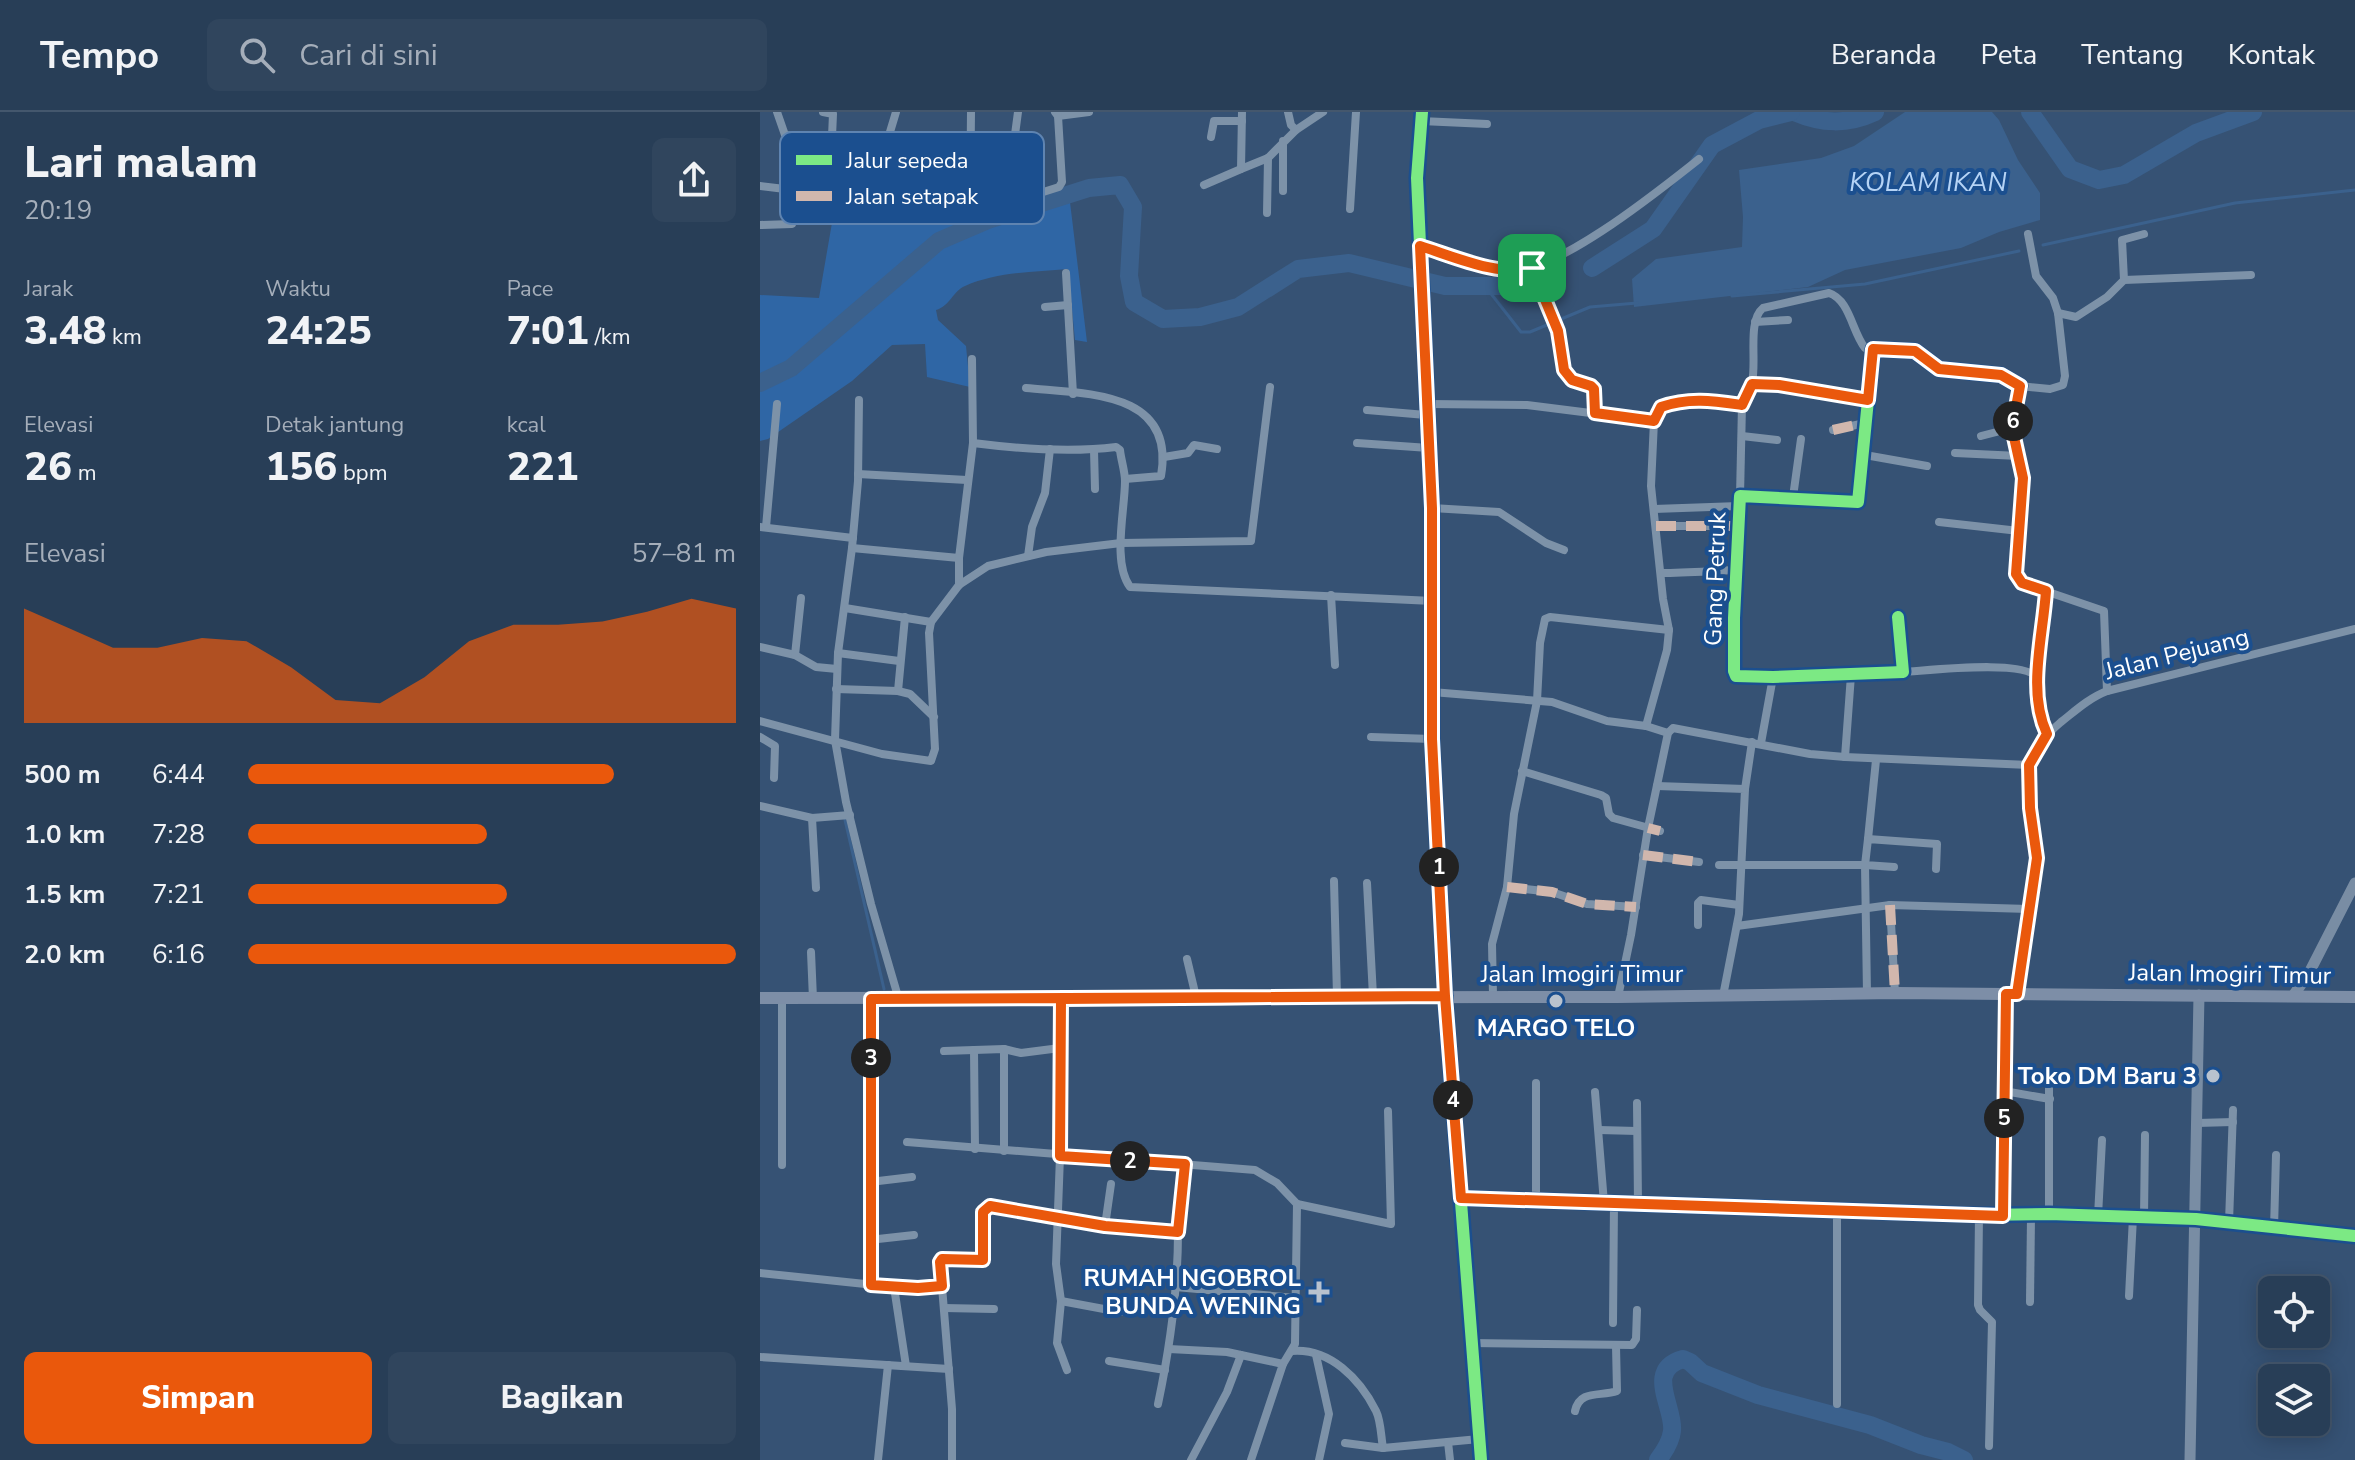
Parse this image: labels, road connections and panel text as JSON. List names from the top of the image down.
{
  "streets": {
    "main road": ["Jalan Imogiri Timur"],
    "street": ["Gang Petruk", "Jalan Pejuang"]
  },
  "water": ["KOLAM IKAN"],
  "places": {
    "other": ["MARGO TELO", "Toko DM Baru 3"],
    "health": ["RUMAH NGOBROL BUNDA WENING"]
  },
  "legend": ["Jalur sepeda", "Jalan setapak"],
  "page": {
    "header": "Tempo",
    "search": "Cari di sini",
    "nav": [
      "Beranda",
      "Peta",
      "Tentang",
      "Kontak"
    ],
    "heading": ["Lari malam", "20:19"],
    "stats": [
      ["Jarak", "3.48 km"],
      ["Waktu", "24:25"],
      ["Pace", "7:01 /km"],
      ["Elevasi", "26 m"],
      ["Detak jantung", "156 bpm"],
      ["kcal", "221"]
    ],
    "pins": [
      "6",
      "1",
      "3",
      "4",
      "5",
      "2"
    ],
    "chart": ["Elevasi", "57–81 m"],
    "list": [
      {
        "name": "500 m",
        "note": "6:44"
      },
      {
        "name": "1.0 km",
        "note": "7:28"
      },
      {
        "name": "1.5 km",
        "note": "7:21"
      },
      {
        "name": "2.0 km",
        "note": "6:16"
      }
    ],
    "buttons": ["Simpan", "Bagikan"]
  }
}
